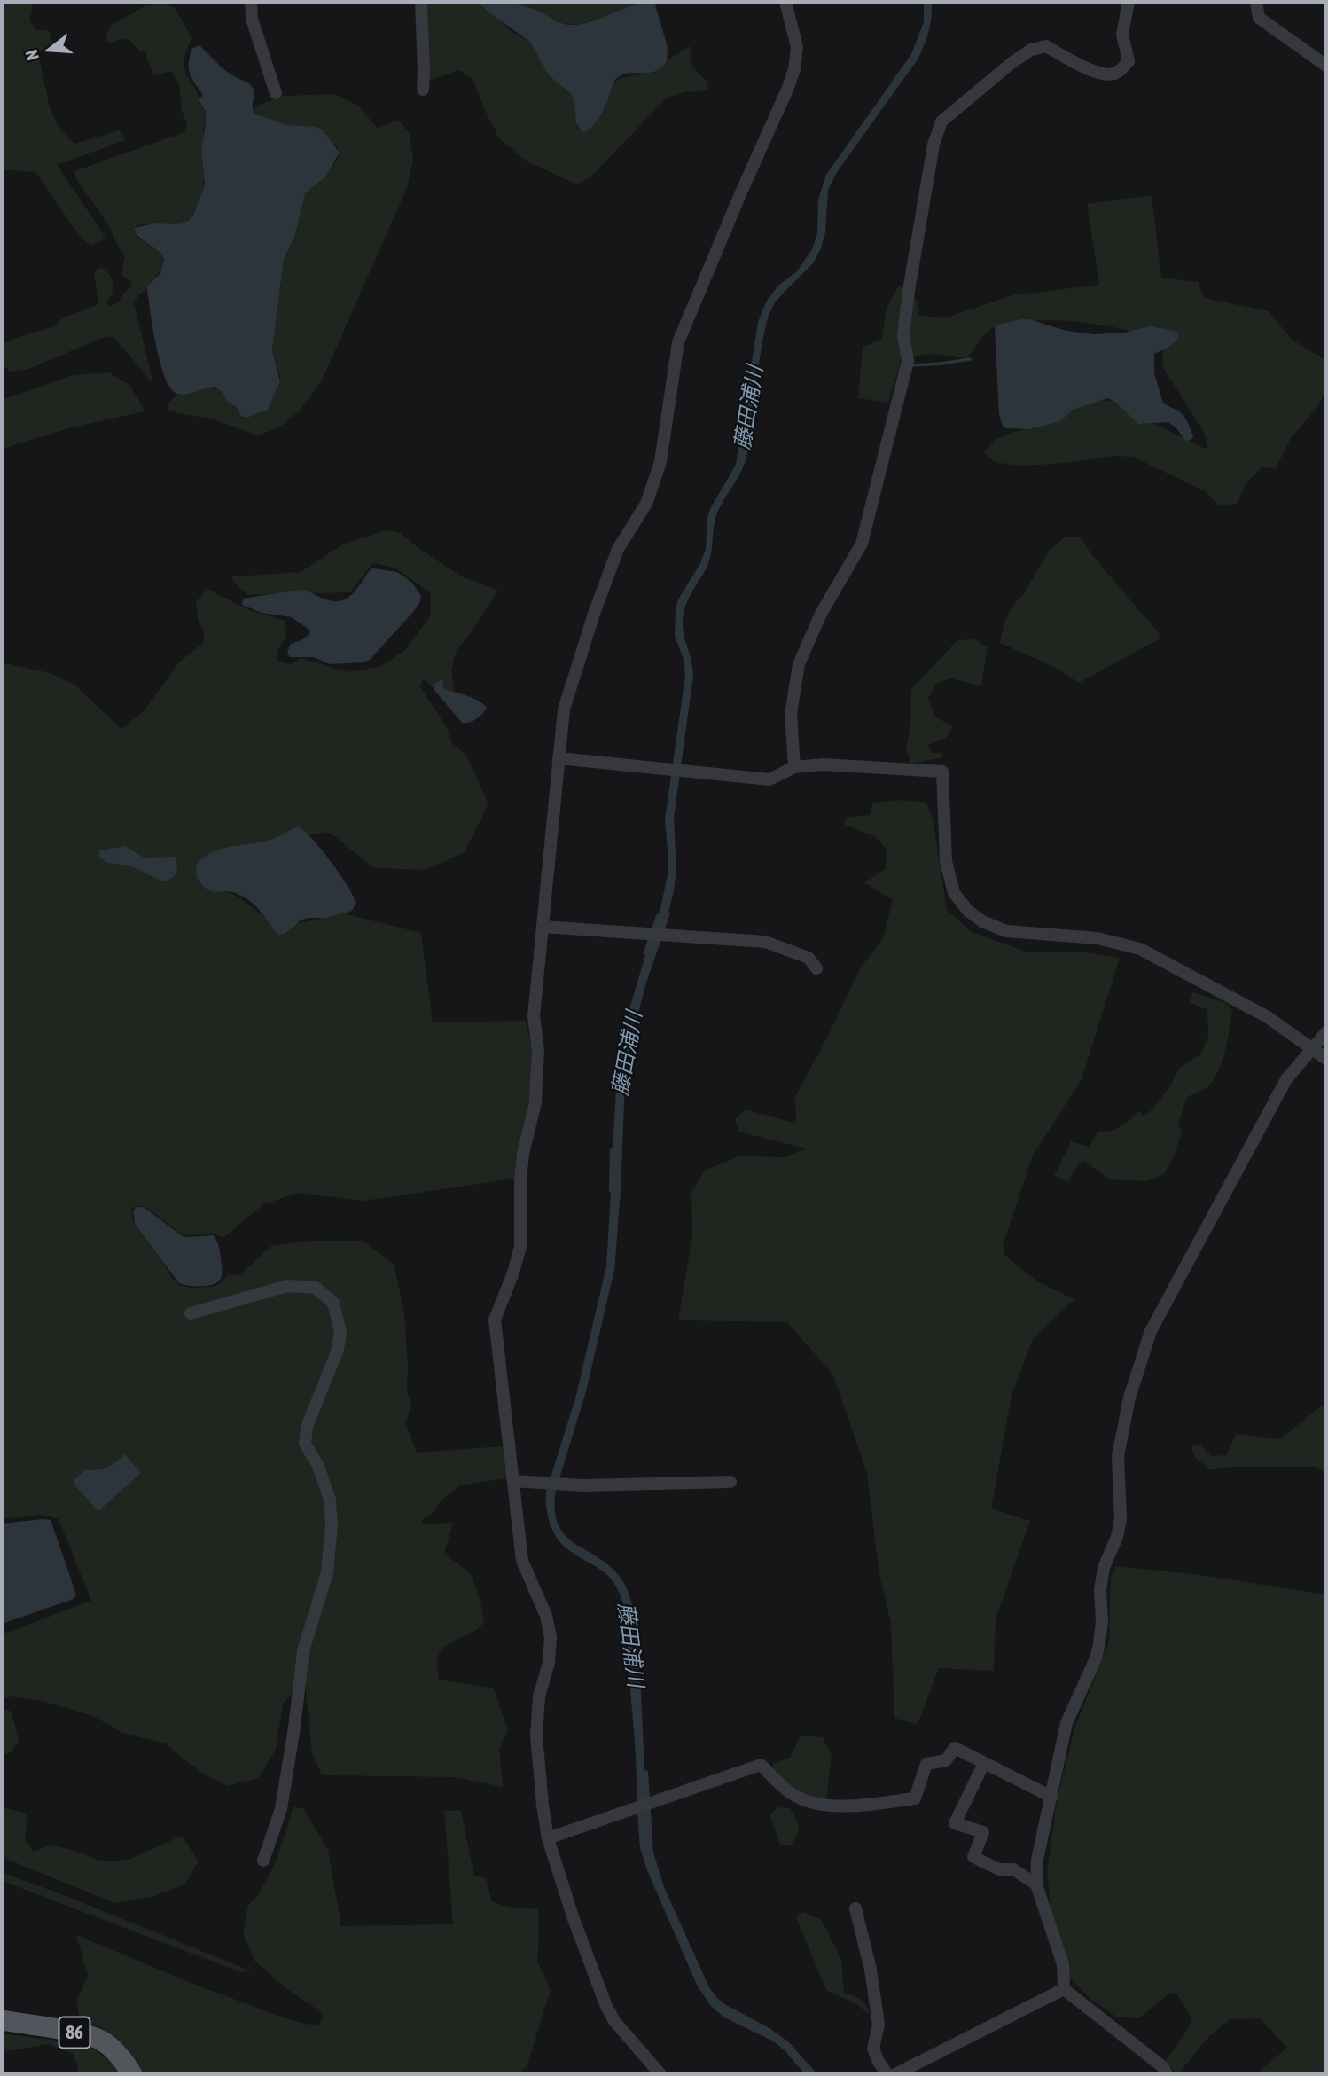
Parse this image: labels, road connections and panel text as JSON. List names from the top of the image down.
{
  "streets": {
    "main road": ["86"]
  },
  "water": ["藤田浦川"],
  "north": "left"
}
